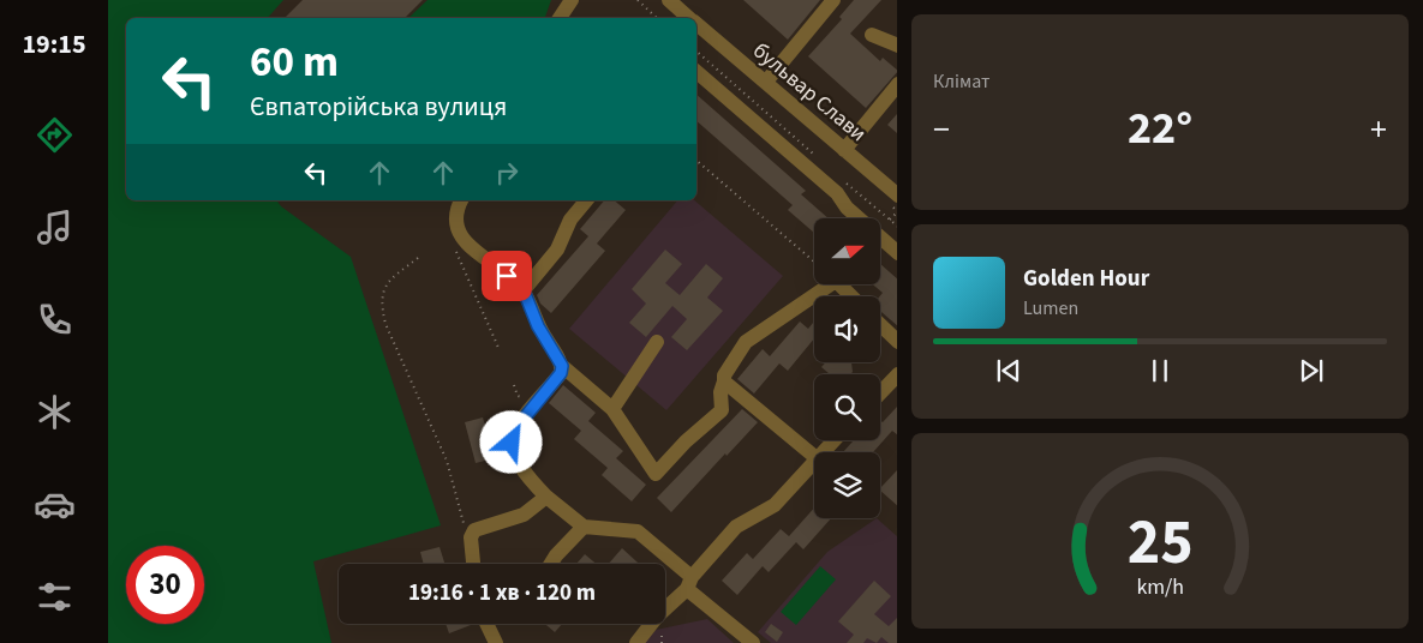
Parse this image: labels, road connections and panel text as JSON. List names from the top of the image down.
{
  "streets": {
    "street": ["бульвар Слави"]
  },
  "north": "right",
  "page": {
    "tabs": "19:15",
    "tile": "Клімат",
    "turn": ["60 m", "Євпаторійська вулиця"],
    "heat": ["−", "22°", "+"],
    "song": ["Golden Hour", "Lumen"],
    "limit": "30",
    "trip": "19:16 · 1 хв · 120 m",
    "gauge": ["25", "km/h"]
  }
}
